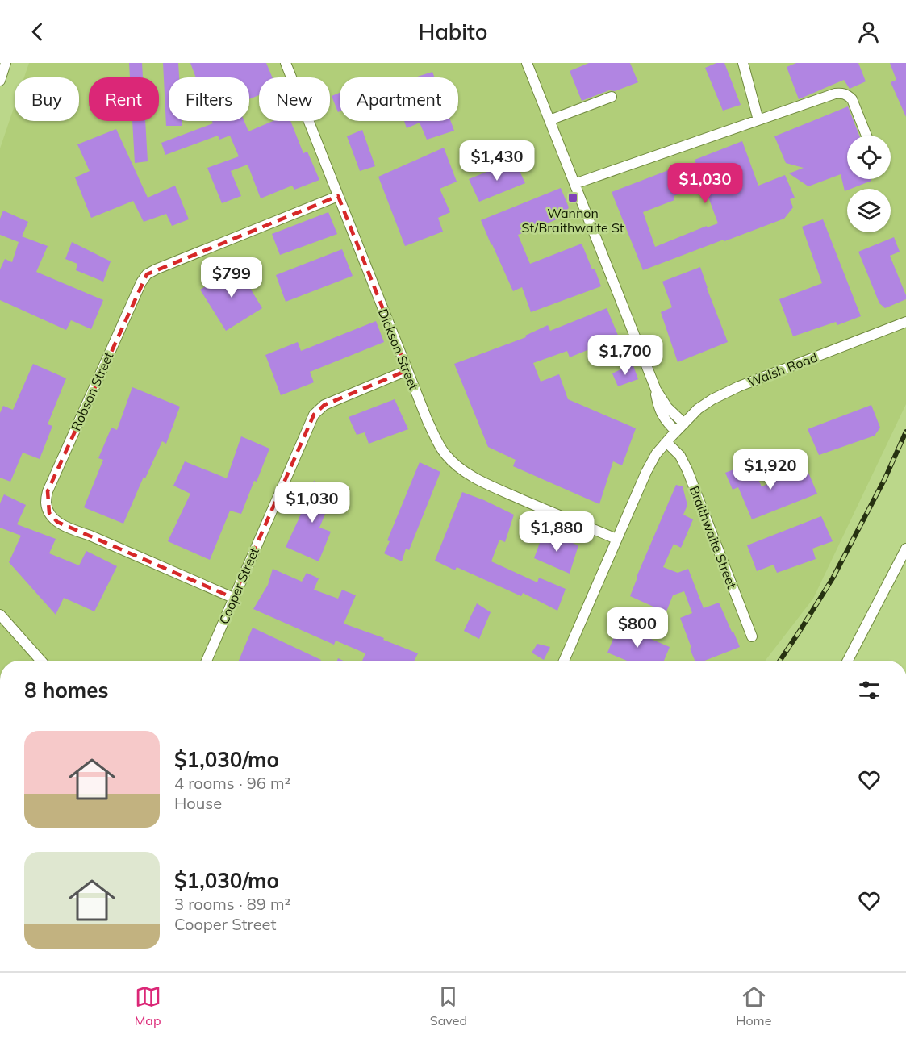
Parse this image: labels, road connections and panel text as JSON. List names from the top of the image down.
{
  "streets": {
    "street": [
      "Dickson Street",
      "Walsh Road",
      "Robson Street",
      "Braithwaite Street",
      "Cooper Street"
    ]
  },
  "crossings": [
    ["Dickson Street", "Walsh Road"],
    ["Dickson Street", "Robson Street"],
    ["Dickson Street", "Cooper Street"],
    ["Walsh Road", "Braithwaite Street"],
    ["Robson Street", "Cooper Street"]
  ],
  "places": {
    "transit": ["Wannon St/Braithwaite St"]
  },
  "page": {
    "header": "Habito",
    "chip": [
      "Buy",
      "Rent",
      "Filters",
      "New",
      "Apartment"
    ],
    "price": [
      "$1,430",
      "$1,030",
      "$799",
      "$1,700",
      "$1,920",
      "$1,030",
      "$1,880",
      "$800"
    ],
    "heading": "8 homes",
    "list": [
      {
        "name": "$1,030/mo",
        "note": "4 rooms · 96 m² · House"
      },
      {
        "name": "$1,030/mo",
        "note": "3 rooms · 89 m² · Cooper Street"
      }
    ],
    "tabs": ["Map", "Saved", "Home"]
  }
}
